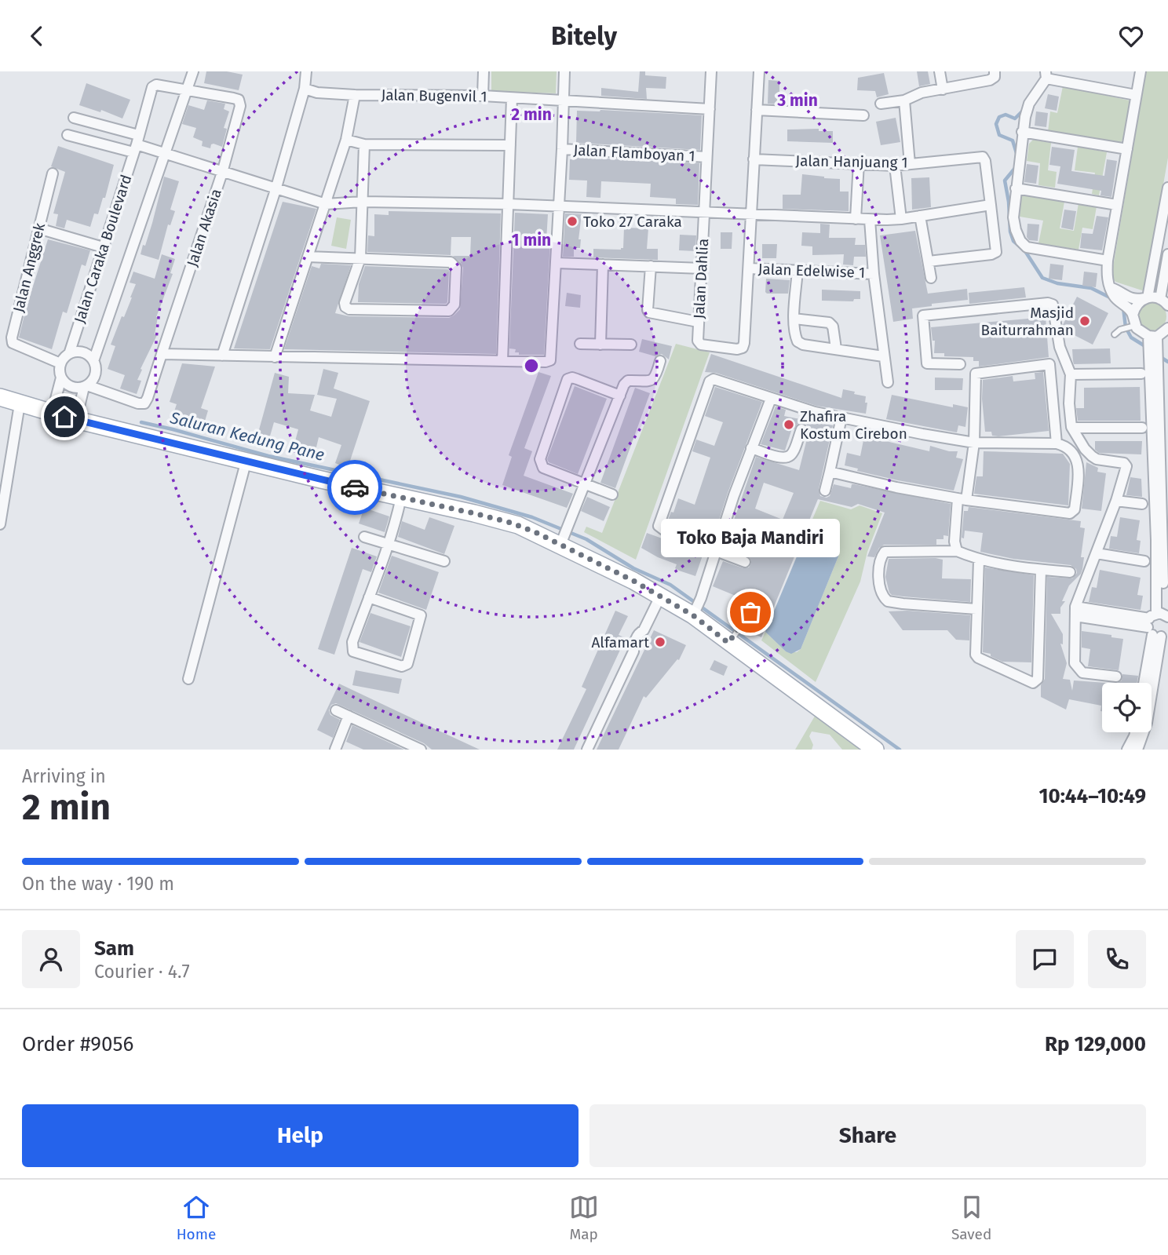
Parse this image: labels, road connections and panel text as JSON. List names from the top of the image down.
{
  "streets": {
    "street": [
      "Jalan Bugenvil 1",
      "Jalan Flamboyan 1",
      "Jalan Hanjuang 1",
      "Jalan Akasia",
      "Jalan Caraka Boulevard",
      "Jalan Anggrek",
      "Jalan Edelwise 1",
      "Jalan Dahlia"
    ]
  },
  "crossings": [
    ["Jalan Bugenvil 1", "Jalan Dahlia"],
    ["Jalan Flamboyan 1", "Jalan Dahlia"],
    ["Jalan Akasia", "Jalan Caraka Boulevard"],
    ["Jalan Akasia", "Jalan Anggrek"],
    ["Jalan Caraka Boulevard", "Jalan Anggrek"],
    ["Jalan Edelwise 1", "Jalan Dahlia"]
  ],
  "water": ["Saluran Kedung Pane"],
  "places": [
    "Toko 27 Caraka",
    "Masjid Baiturrahman",
    "Zhafira Kostum Cirebon",
    "Toko Baja Mandiri",
    "Alfamart"
  ],
  "page": {
    "header": "Bitely",
    "bubble": "Toko Baja Mandiri",
    "heading": ["2 min", "Arriving in", "10:44–10:49"],
    "panel": [
      "Sam",
      "Courier · 4.7",
      "Order #9056",
      "Rp 129,000"
    ],
    "bar": "On the way · 190 m",
    "buttons": ["Help", "Share"],
    "tabs": ["Home", "Map", "Saved"]
  },
  "rings": ["3 min", "2 min", "1 min"]
}
